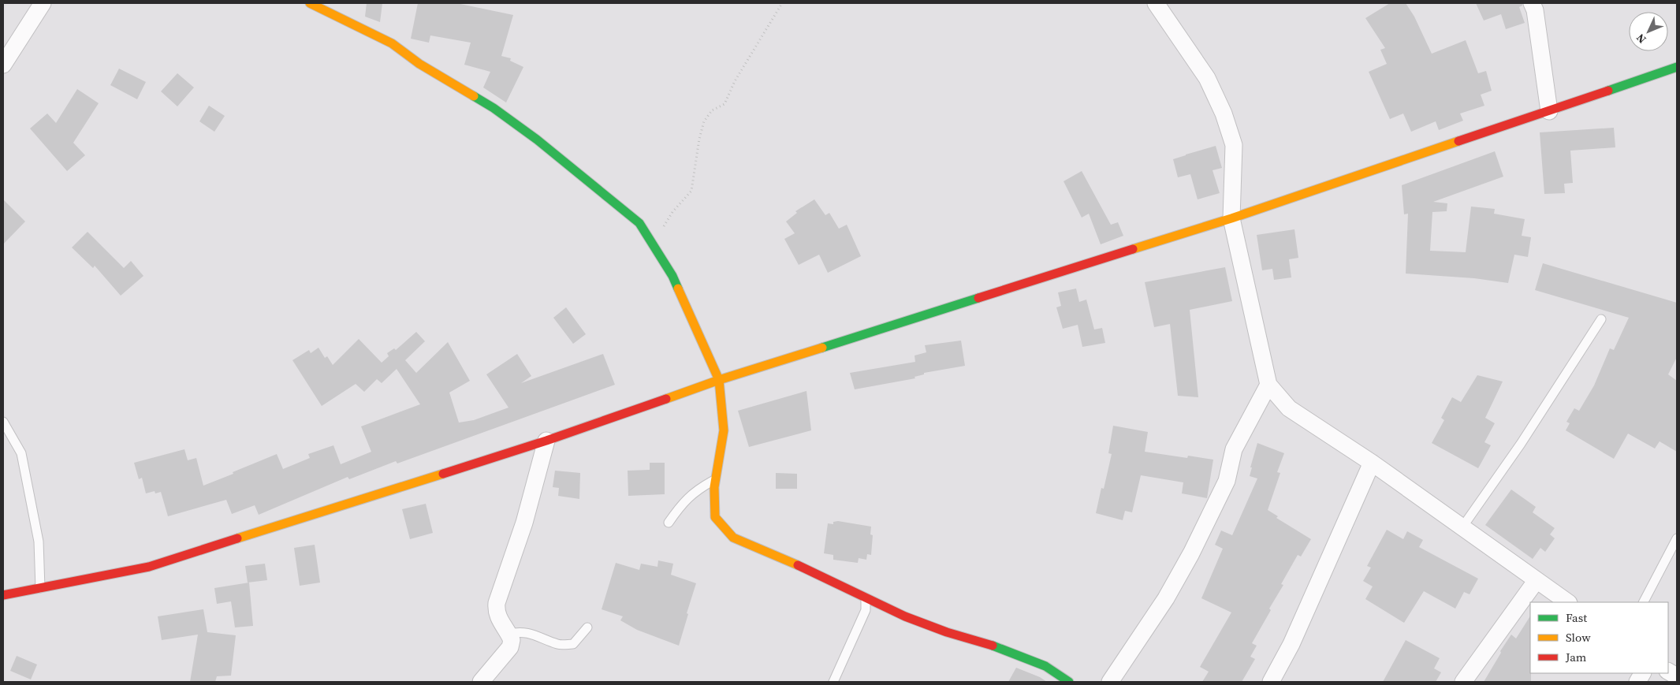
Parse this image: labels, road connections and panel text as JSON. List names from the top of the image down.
{
  "legend": ["Fast", "Slow", "Jam"],
  "north": "bottom left"
}
